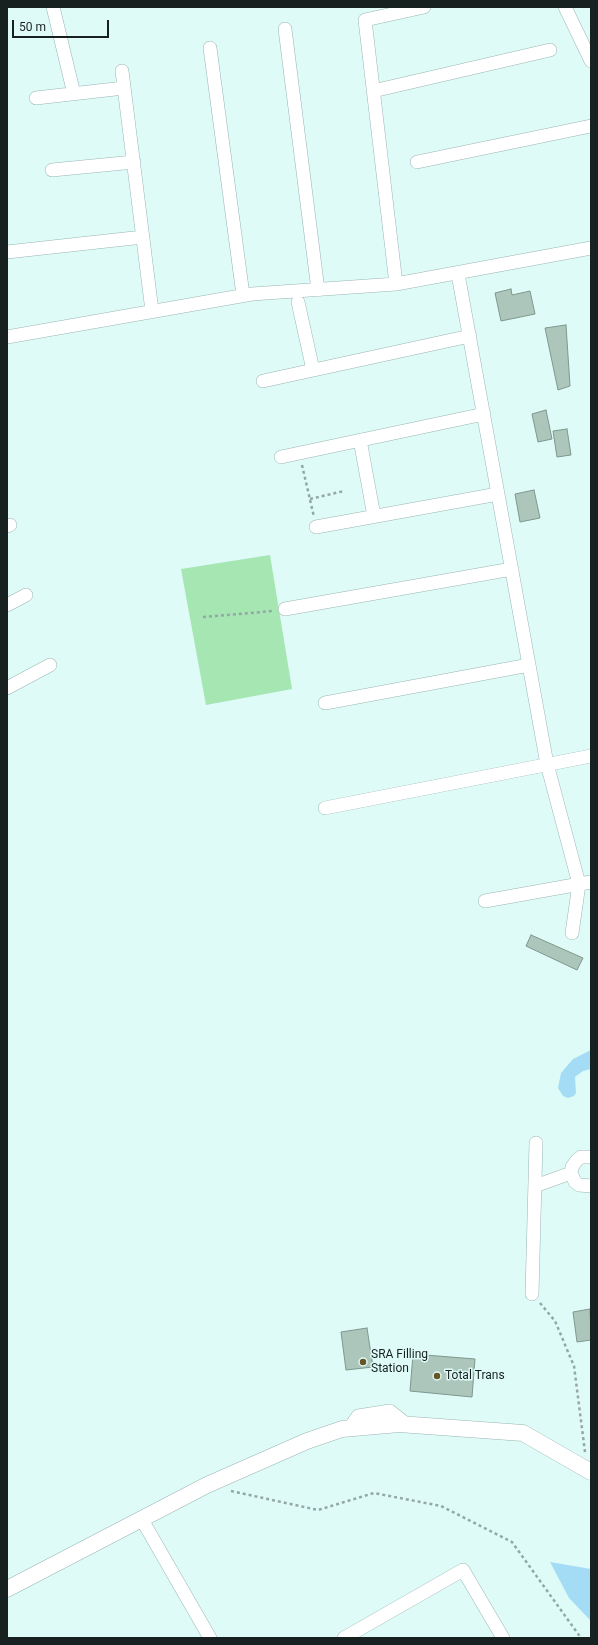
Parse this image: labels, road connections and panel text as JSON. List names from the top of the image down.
{
  "places": ["SRA Filling Station", "Total Trans"],
  "scale_bar": "50 m"
}
